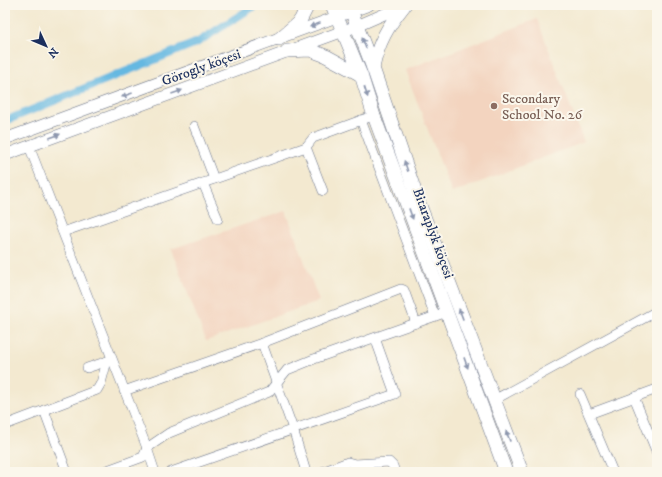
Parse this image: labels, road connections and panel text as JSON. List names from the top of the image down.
{
  "streets": {
    "highway": ["Bitaraplyk köçesi"],
    "main road": ["Görogly köçesi"]
  },
  "crossings": [
    ["Görogly köçesi", "Bitaraplyk köçesi"]
  ],
  "places": ["Secondary School No. 26"],
  "north": "bottom right"
}
